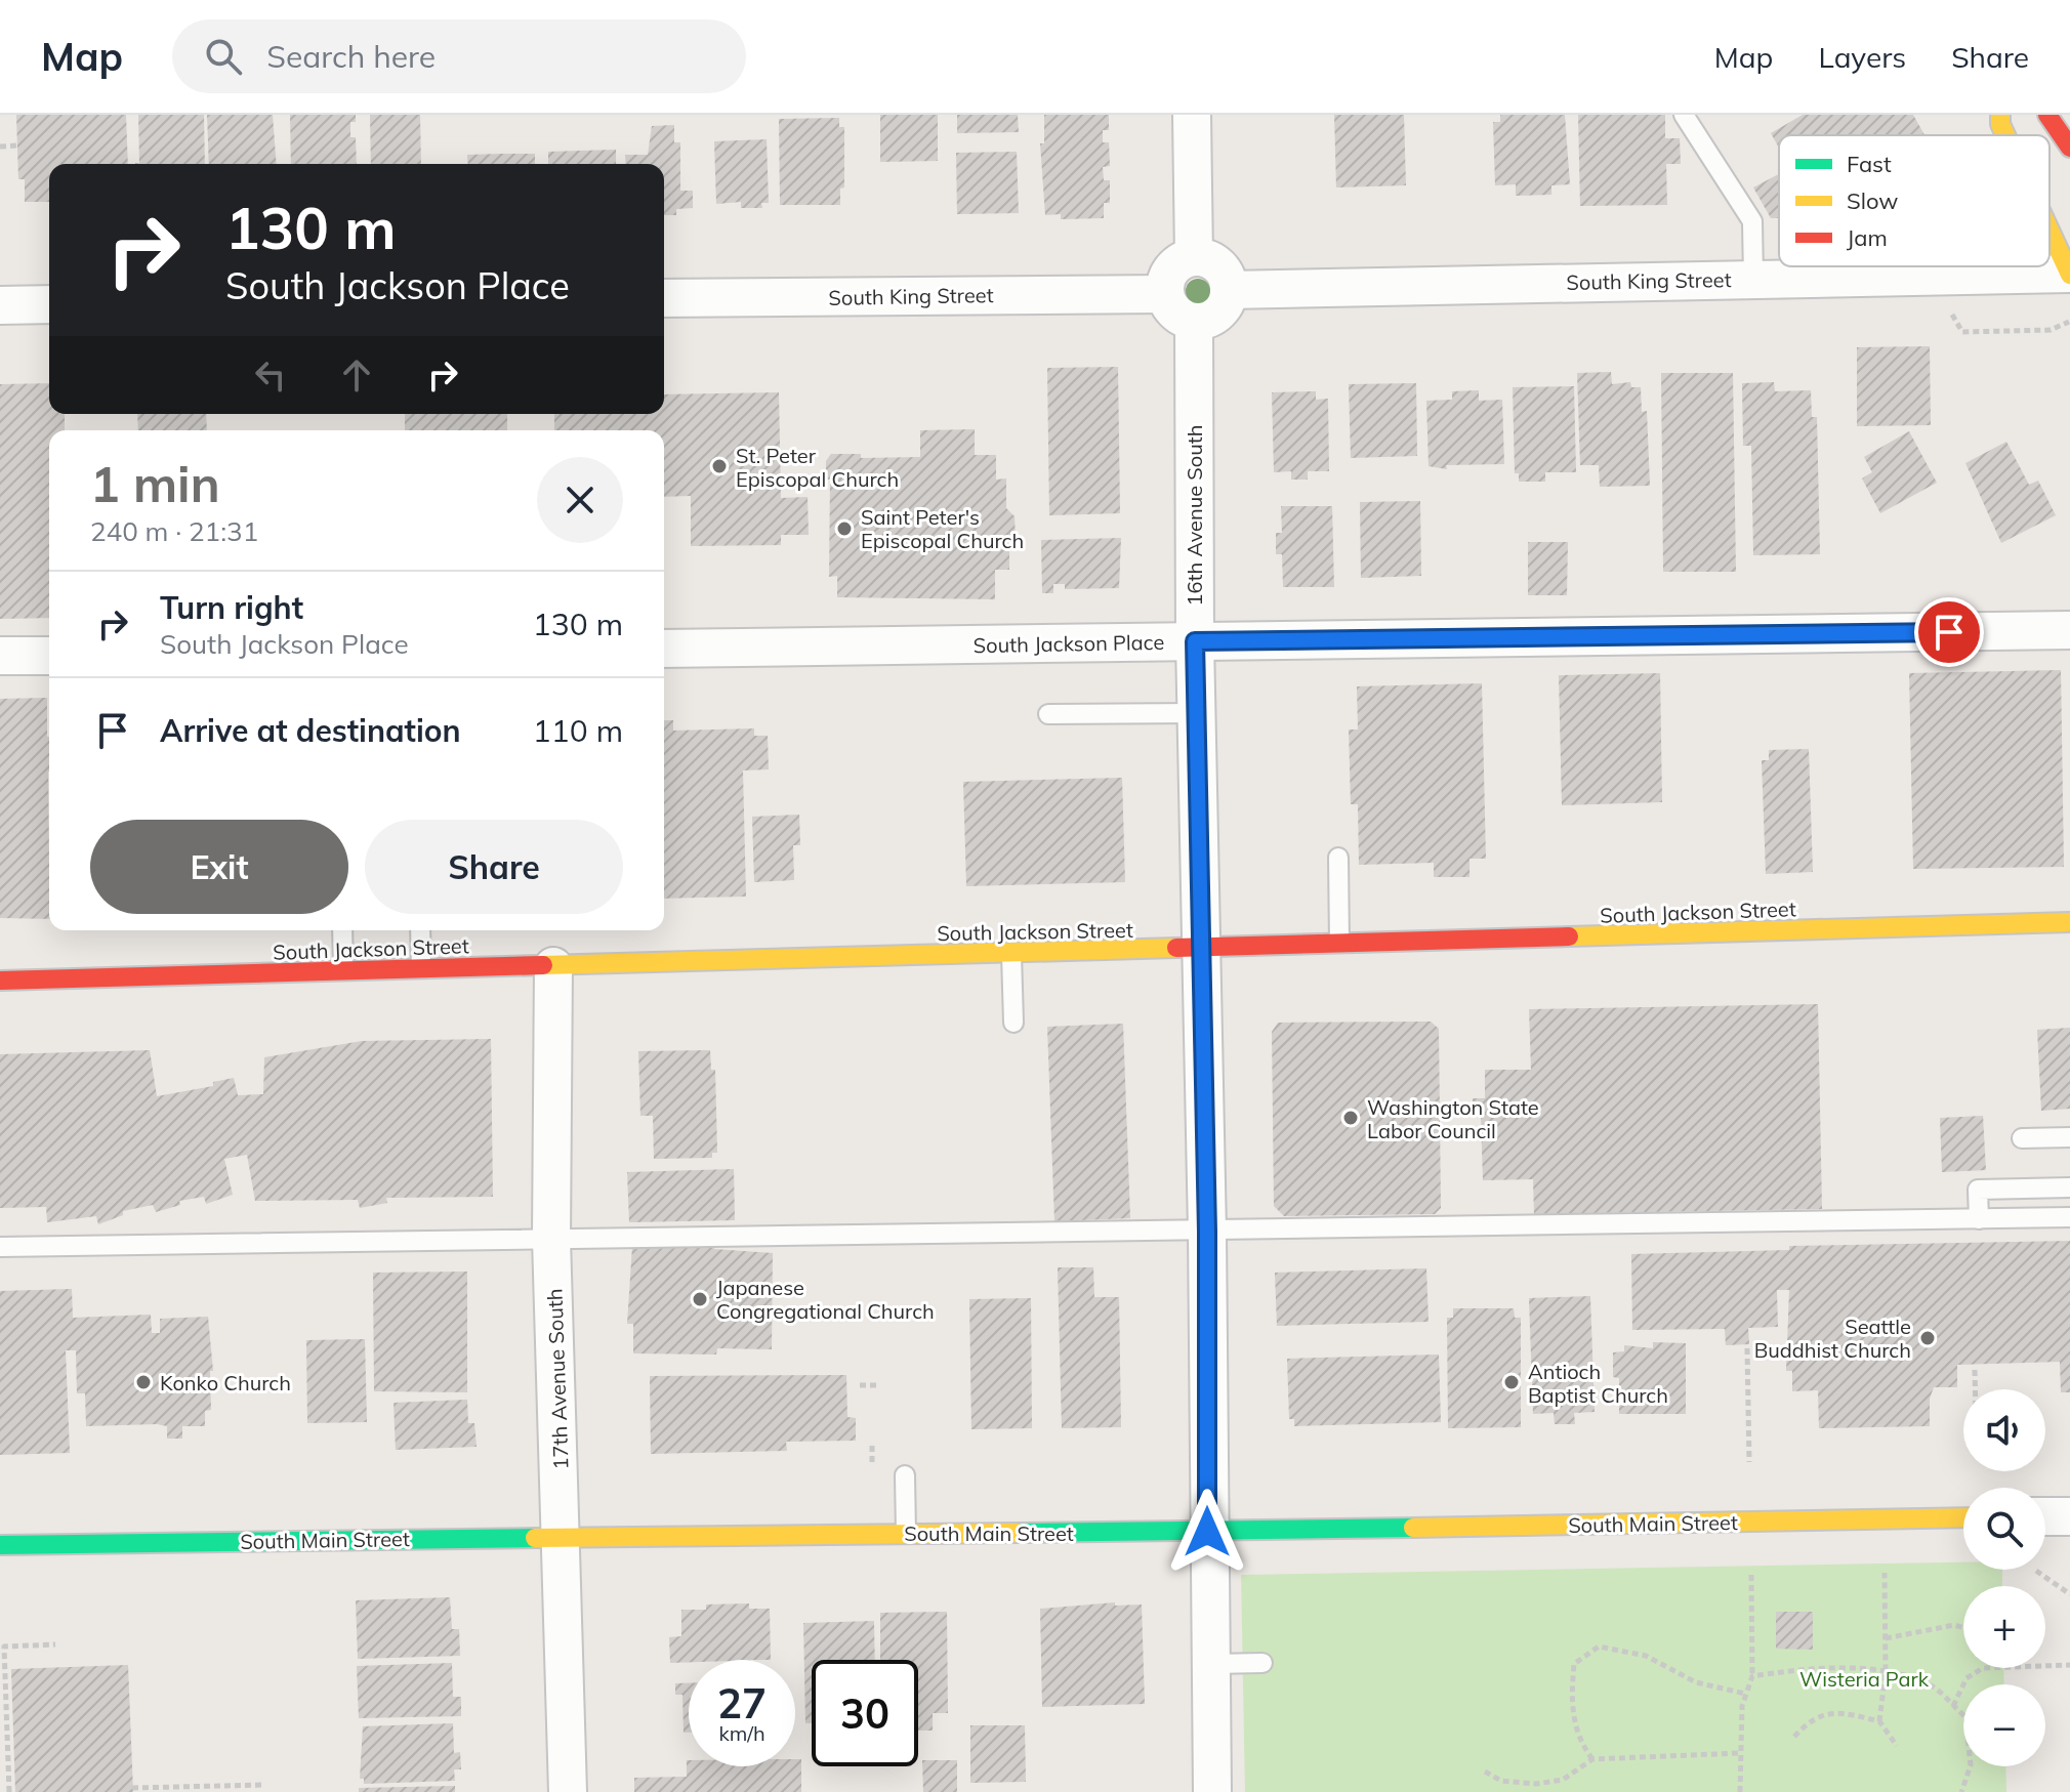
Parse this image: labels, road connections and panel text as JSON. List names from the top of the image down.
{
  "streets": {
    "main road": ["South Jackson Street", "South Main Street"],
    "street": [
      "South King Street",
      "16th Avenue South",
      "South Jackson Place",
      "17th Avenue South"
    ]
  },
  "crossings": [
    ["South King Street", "16th Avenue South"],
    ["16th Avenue South", "South Jackson Place"],
    ["16th Avenue South", "South Jackson Street"],
    ["16th Avenue South", "South Main Street"],
    ["South Jackson Street", "17th Avenue South"],
    ["17th Avenue South", "South Main Street"]
  ],
  "parks": ["Wisteria Park"],
  "places": [
    "St. Peter Episcopal Church",
    "Saint Peter's Episcopal Church",
    "Washington State Labor Council",
    "Japanese Congregational Church",
    "Seattle Buddhist Church",
    "Konko Church",
    "Antioch Baptist Church"
  ],
  "legend": ["Fast", "Slow", "Jam"],
  "page": {
    "header": "Map",
    "search": "Search here",
    "nav": ["Map", "Layers", "Share"],
    "turn": ["130 m", "South Jackson Place"],
    "heading": ["1 min", "240 m · 21:31"],
    "list": [
      {
        "name": "Turn right",
        "note": "South Jackson Place",
        "value": "130 m"
      },
      {
        "name": "Arrive at destination",
        "value": "110 m"
      }
    ],
    "buttons": ["Exit", "Share"],
    "map_buttons": ["+", "−"],
    "speed": "27 km/h",
    "limit": "30"
  }
}
